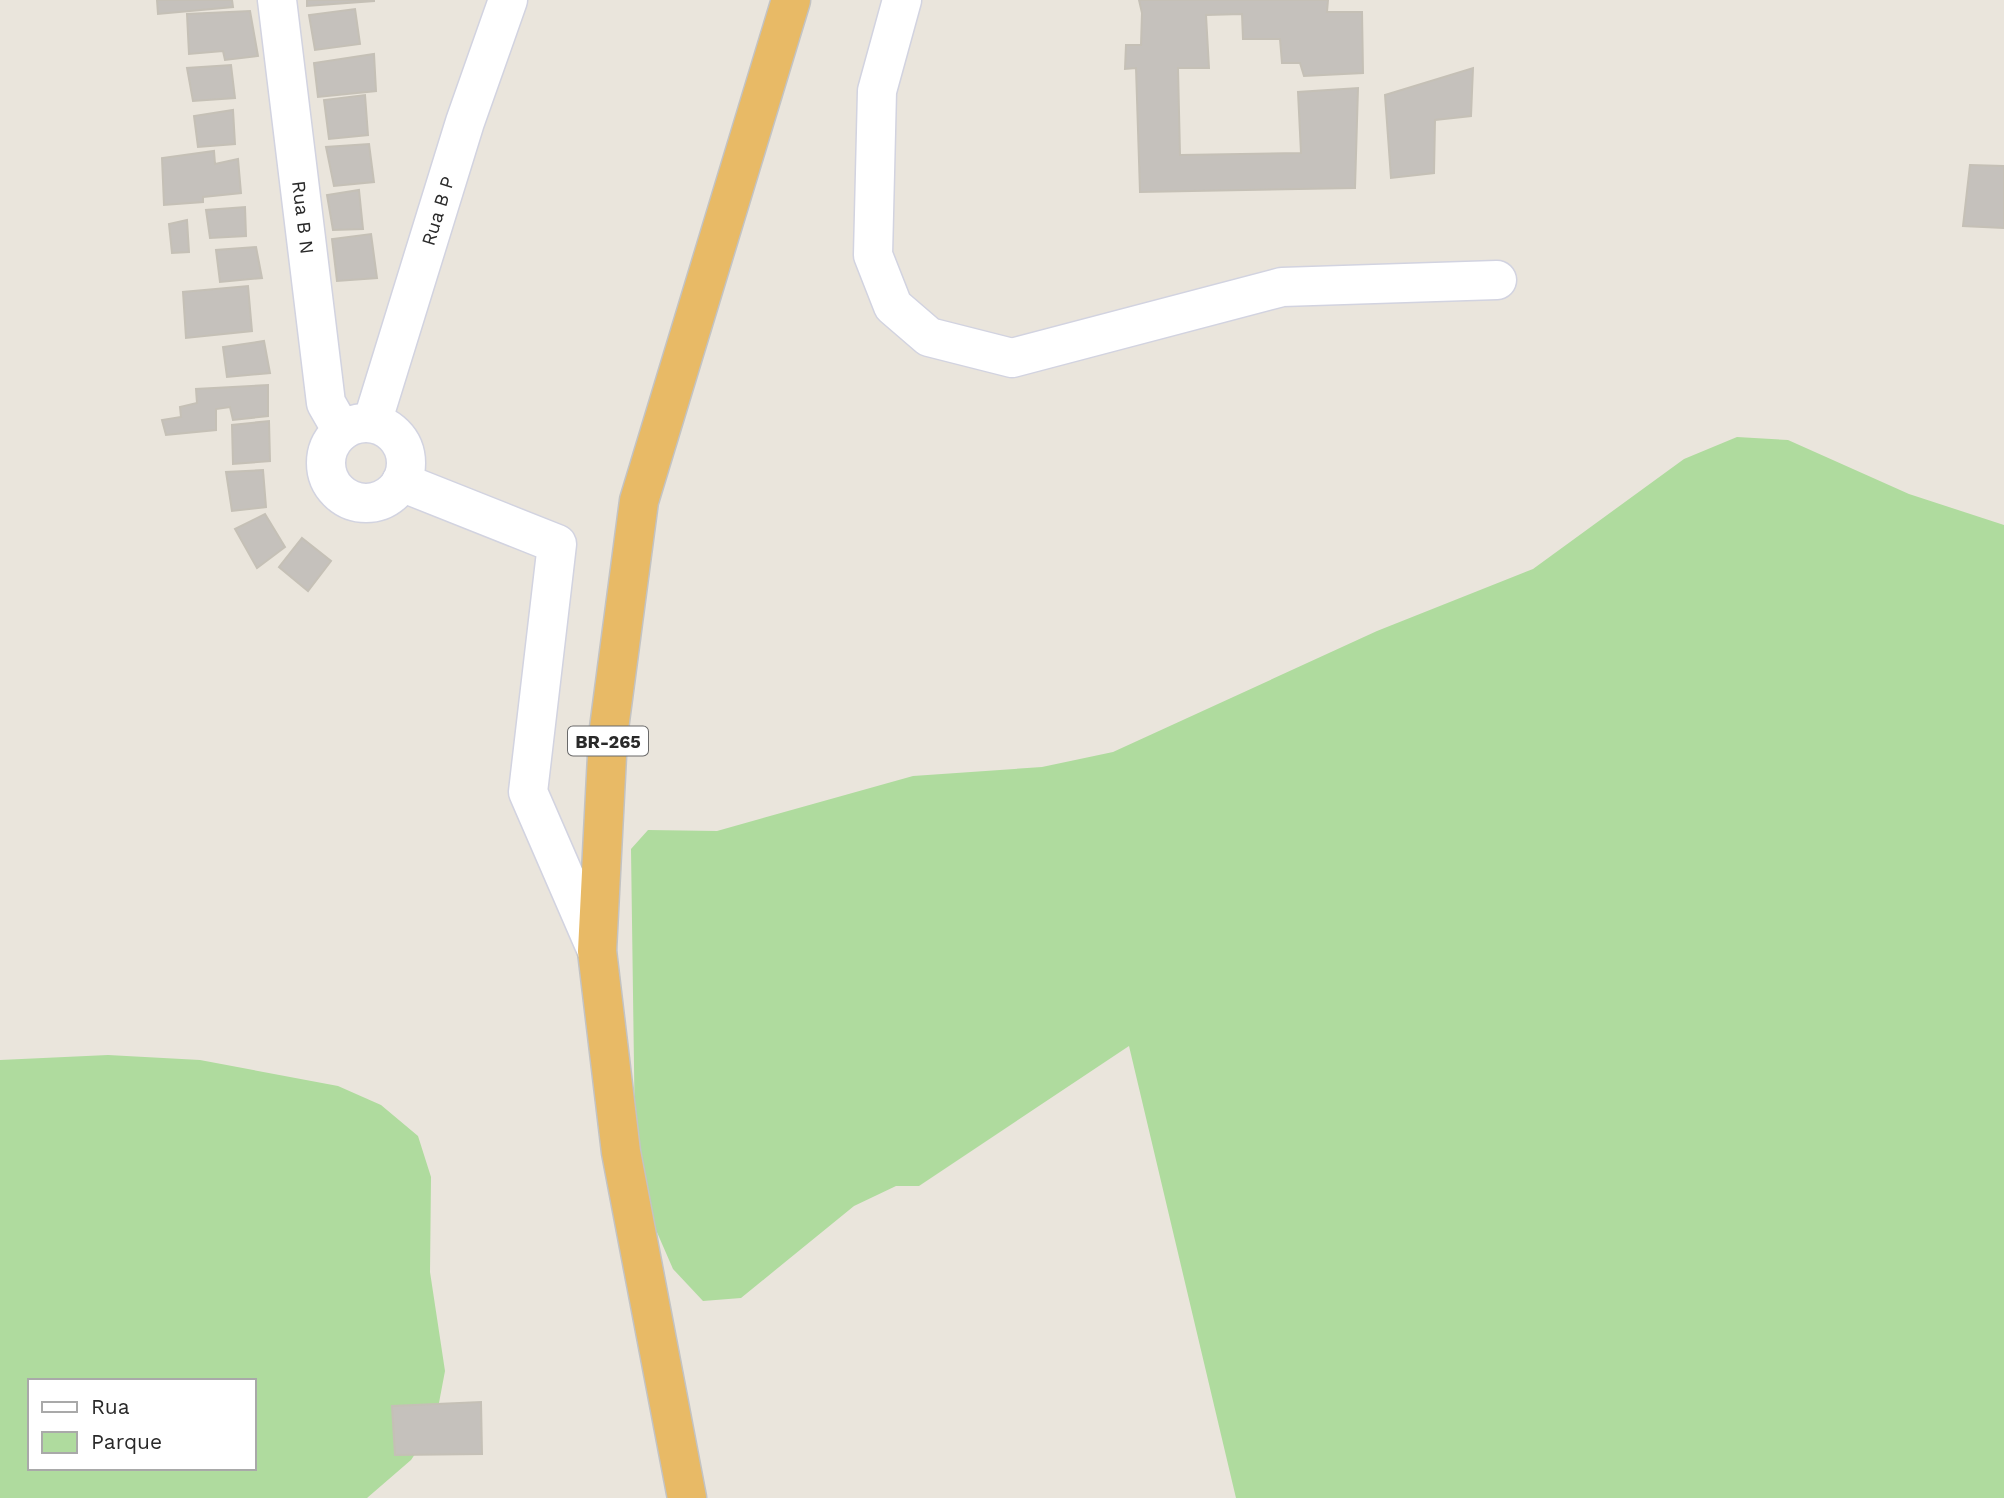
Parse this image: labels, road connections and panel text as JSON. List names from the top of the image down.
{
  "streets": {
    "highway": ["BR-265"],
    "street": ["Rua B P", "Rua B N"]
  },
  "crossings": [
    ["Rua B P", "Rua B N"]
  ],
  "legend": ["Rua", "Parque"]
}
